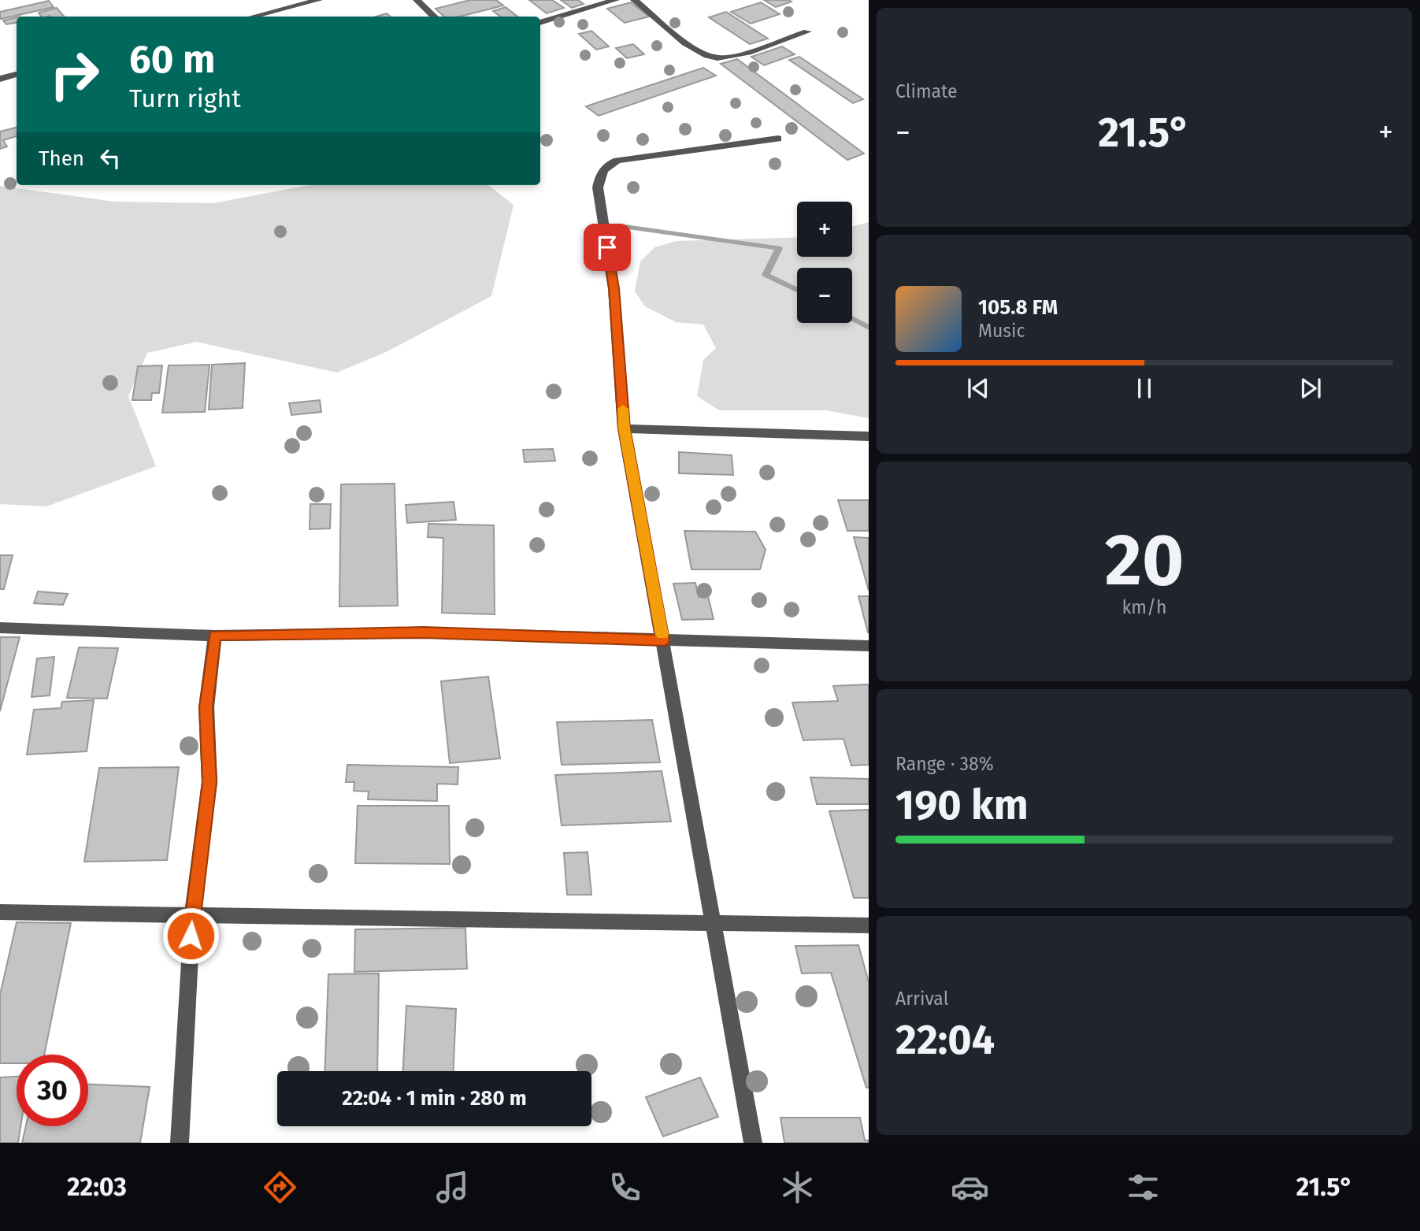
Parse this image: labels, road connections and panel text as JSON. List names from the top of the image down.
{
  "page": {
    "tile": [
      "Climate",
      ["20", "km/h"],
      ["Range · 38%", "190 km"],
      ["Arrival", "22:04"]
    ],
    "turn": ["60 m", "Turn right"],
    "heat": ["−", "21.5°", "+"],
    "then": "Then",
    "map_buttons": ["+", "−"],
    "song": ["105.8 FM", "Music"],
    "limit": "30",
    "trip": "22:04 · 1 min · 280 m",
    "tabs": ["22:03", "21.5°"]
  }
}
